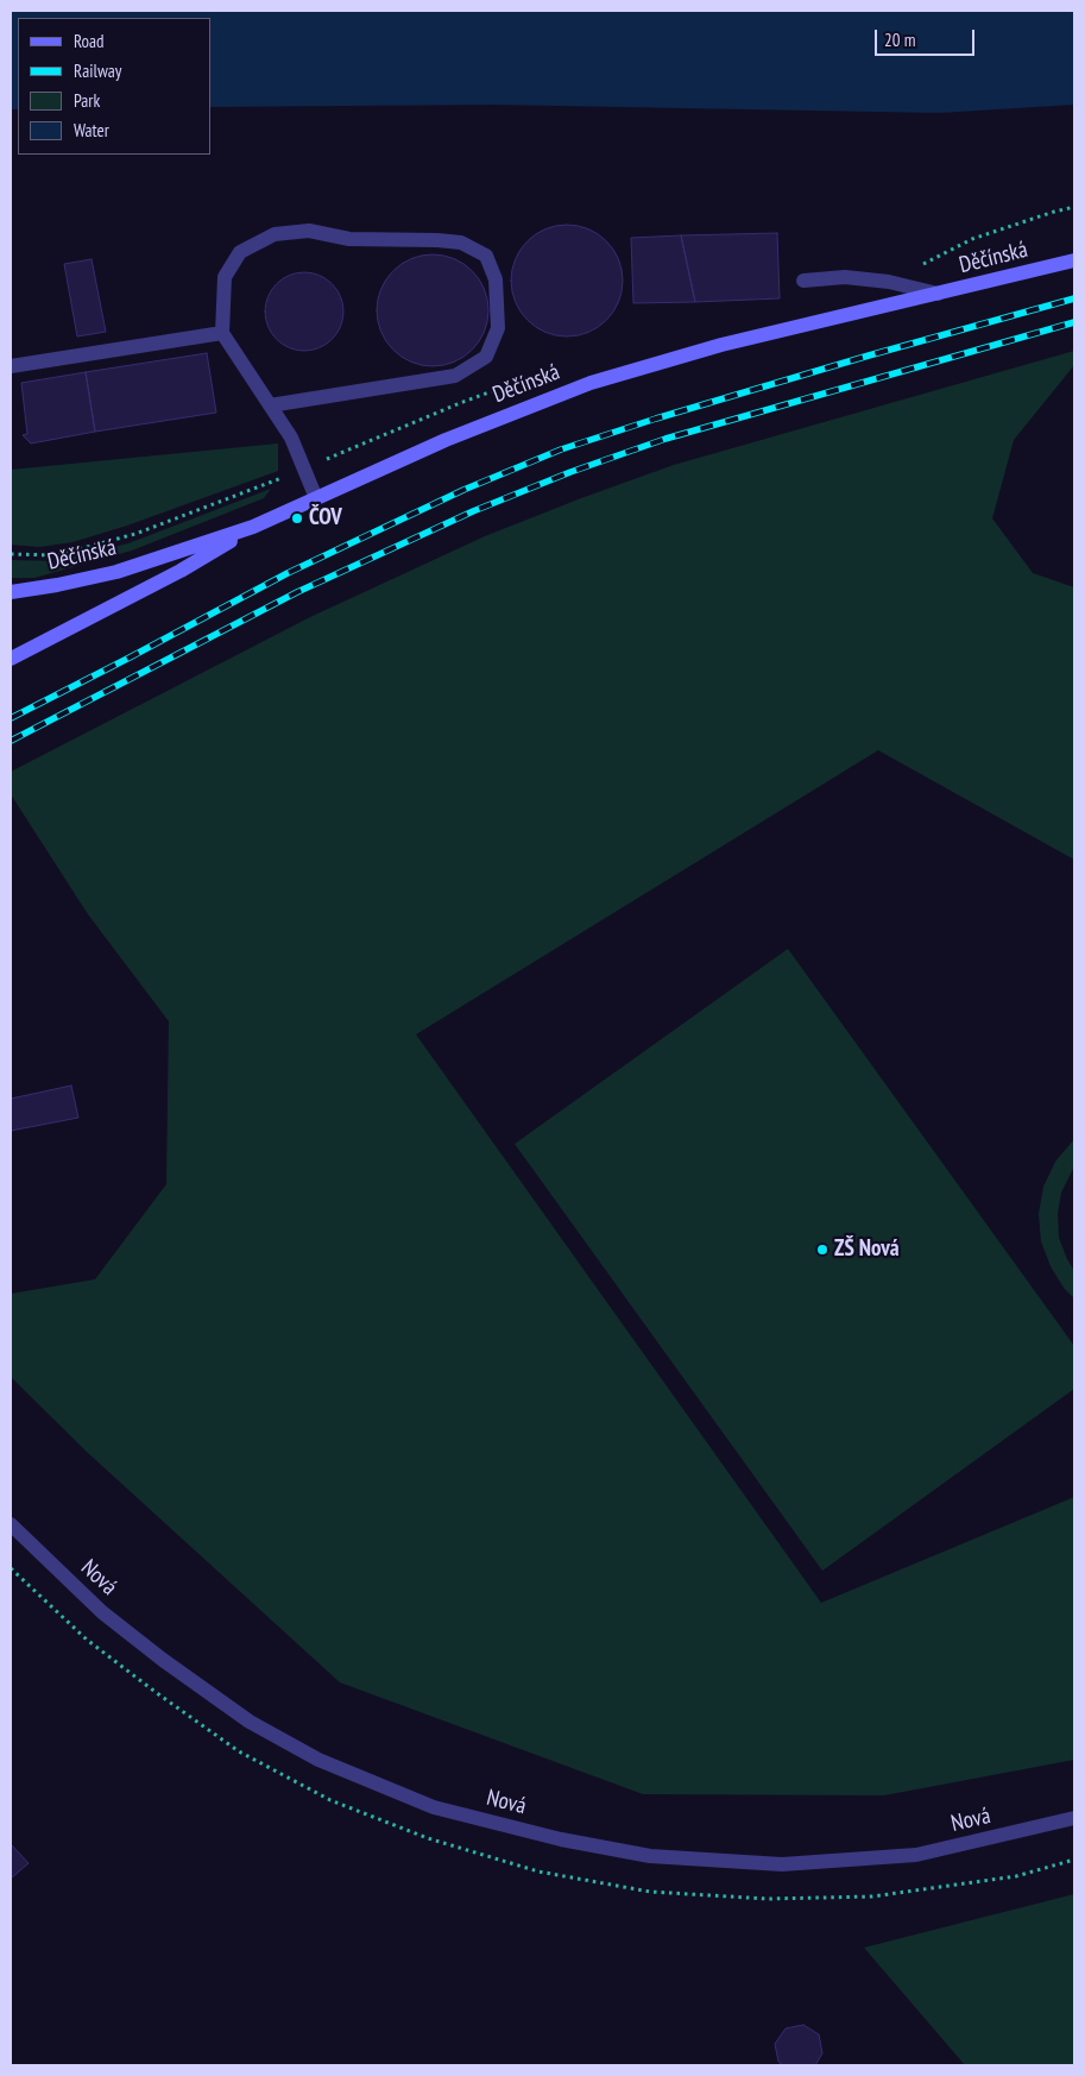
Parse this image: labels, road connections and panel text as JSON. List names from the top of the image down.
{
  "streets": {
    "main road": ["Děčínská"],
    "street": ["Nová"]
  },
  "places": ["ČOV", "ZŠ Nová"],
  "legend": [
    "Road",
    "Railway",
    "Park",
    "Water"
  ],
  "scale_bar": "20 m"
}
